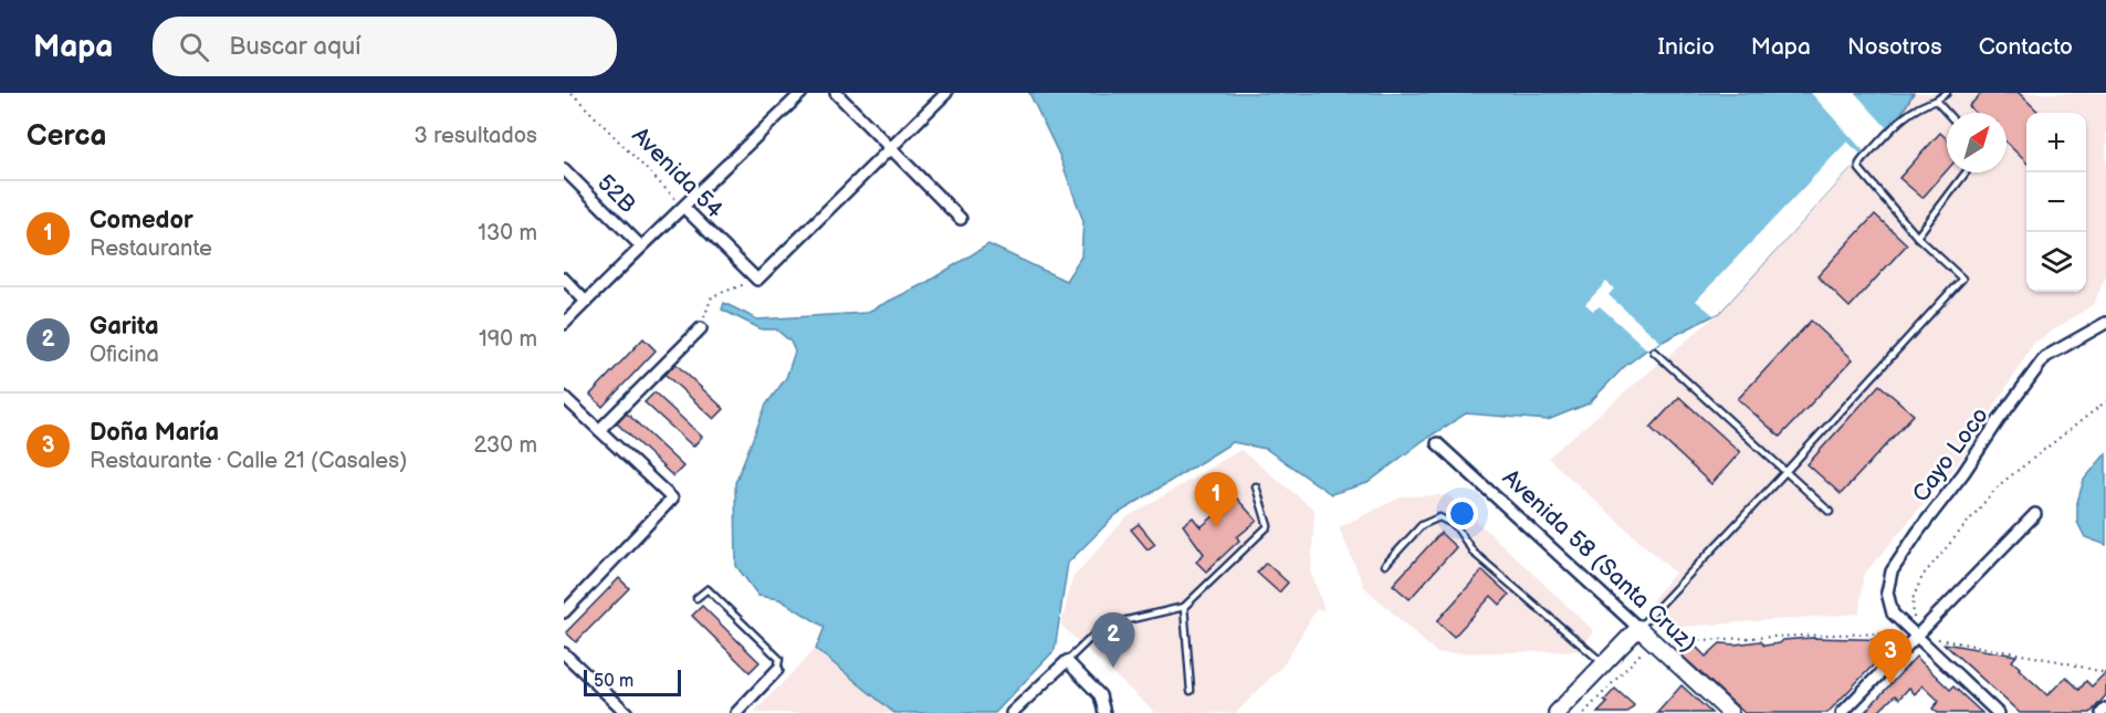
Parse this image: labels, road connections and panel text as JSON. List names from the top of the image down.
{
  "streets": {
    "main road": ["Avenida 58 (Santa Cruz)"],
    "street": ["Avenida 54", "52B", "Cayo Loco"]
  },
  "scale_bar": "50 m",
  "north": "top right",
  "page": {
    "header": "Mapa",
    "search": "Buscar aquí",
    "nav": [
      "Inicio",
      "Mapa",
      "Nosotros",
      "Contacto"
    ],
    "heading": ["Cerca", "3 resultados"],
    "map_buttons": ["+", "−"],
    "list": [
      {
        "mark": "1",
        "name": "Comedor",
        "note": "Restaurante",
        "value": "130 m"
      },
      {
        "mark": "2",
        "name": "Garita",
        "note": "Oficina",
        "value": "190 m"
      },
      {
        "mark": "3",
        "name": "Doña María",
        "note": "Restaurante · Calle 21 (Casales)",
        "value": "230 m"
      }
    ],
    "pins": ["1", "2", "3"],
    "scale": "50 m"
  }
}
